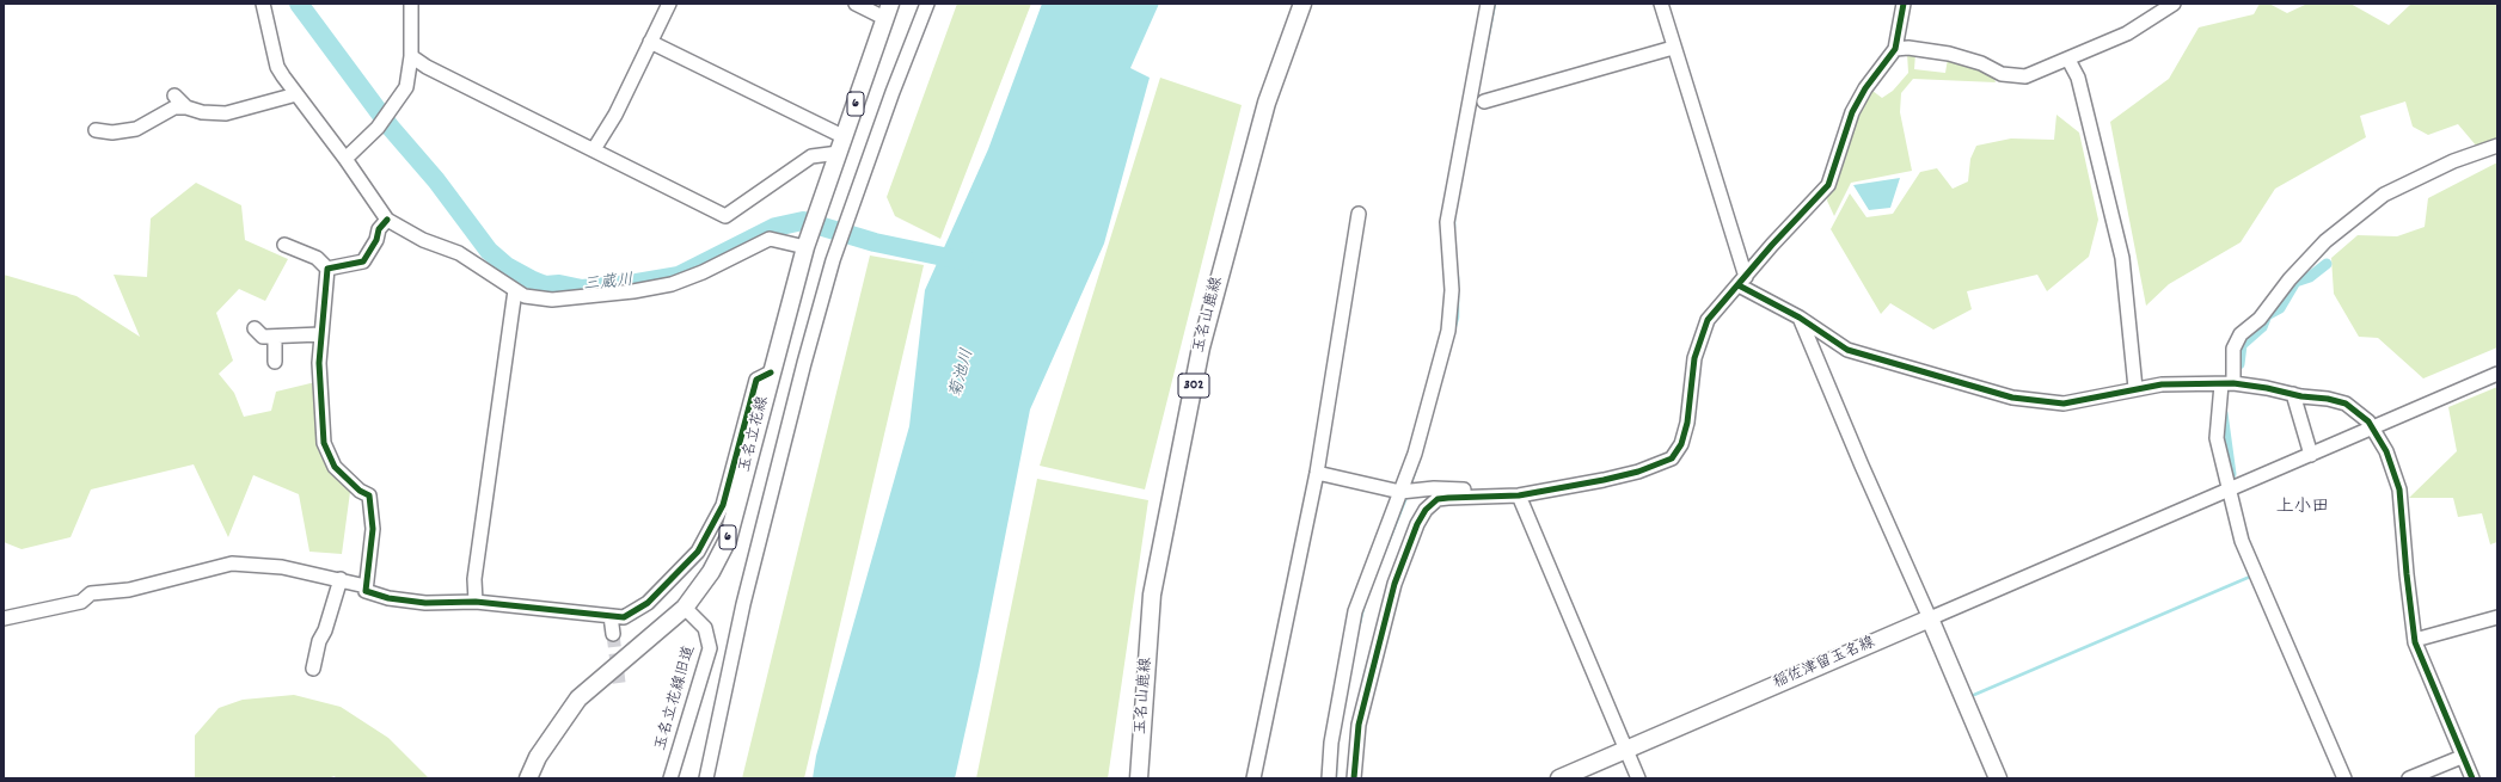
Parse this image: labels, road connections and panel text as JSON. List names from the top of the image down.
{
  "streets": {
    "main road": [
      "6",
      "玉名山鹿線",
      "302",
      "玉名立花線",
      "稲佐津留玉名線"
    ],
    "street": ["玉名立花線旧道"]
  },
  "crossings": [
    ["玉名立花線", "玉名立花線旧道"]
  ],
  "districts": ["上小田"],
  "water": ["三蔵川", "菊池川"]
}
